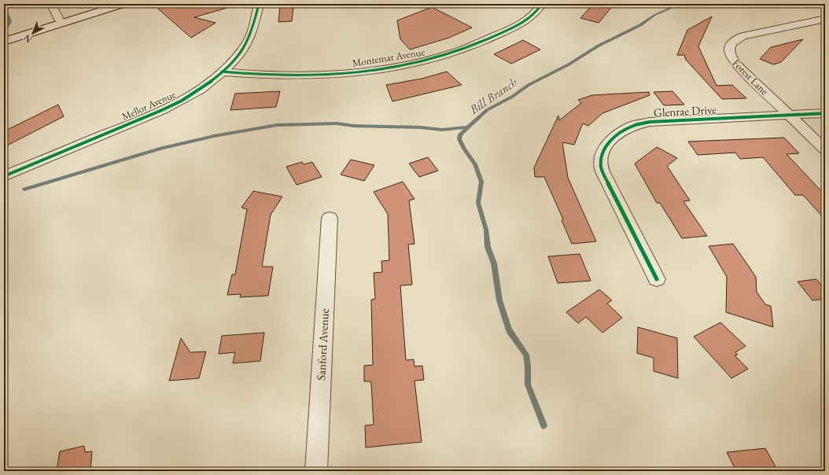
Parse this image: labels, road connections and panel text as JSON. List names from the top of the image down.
{
  "streets": {
    "street": [
      "Montemar Avenue",
      "Forest Lane",
      "Mellor Avenue",
      "Glenrae Drive",
      "Sanford Avenue"
    ]
  },
  "crossings": [
    ["Montemar Avenue", "Mellor Avenue"],
    ["Forest Lane", "Glenrae Drive"]
  ],
  "water": ["Bill Branch"],
  "north": "bottom left"
}
